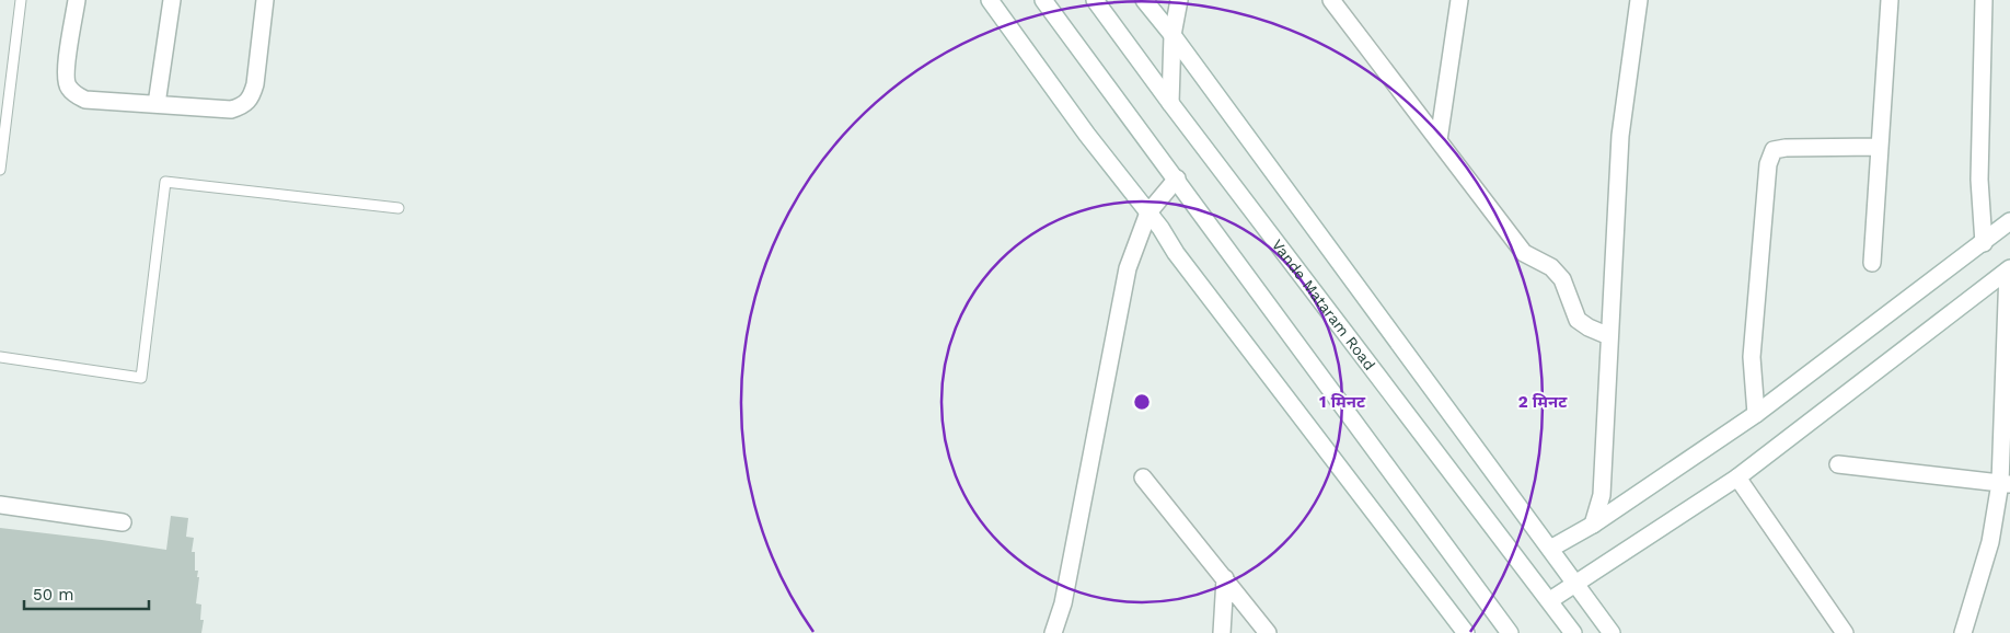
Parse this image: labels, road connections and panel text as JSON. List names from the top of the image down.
{
  "streets": {
    "street": ["Vande Mataram Road"]
  },
  "scale_bar": "50 m",
  "rings": ["1 मिनट", "2 मिनट"]
}
